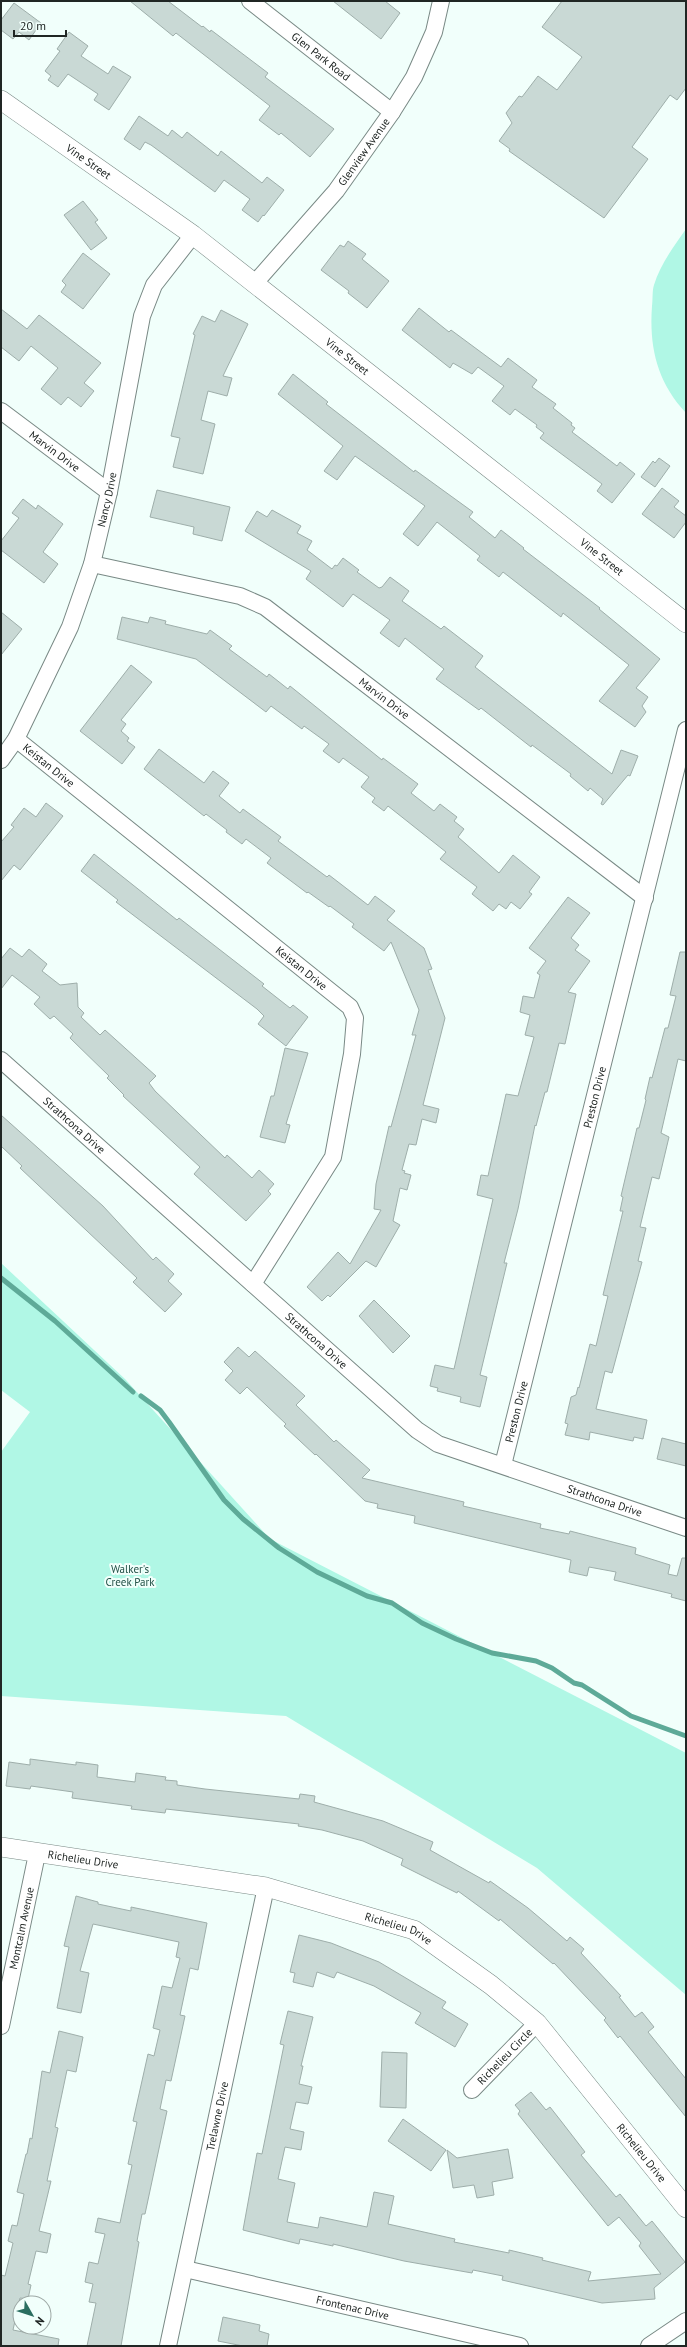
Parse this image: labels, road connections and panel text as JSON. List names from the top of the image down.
{
  "streets": {
    "street": [
      "Glen Park Road",
      "Glenview Avenue",
      "Vine Street",
      "Marvin Drive",
      "Nancy Drive",
      "Keistan Drive",
      "Preston Drive",
      "Strathcona Drive",
      "Richelieu Drive",
      "Montcalm Avenue",
      "Richelieu Circle",
      "Trelawne Drive",
      "Frontenac Drive"
    ]
  },
  "crossings": [
    ["Glen Park Road", "Glenview Avenue"],
    ["Glenview Avenue", "Vine Street"],
    ["Vine Street", "Nancy Drive"],
    ["Marvin Drive", "Nancy Drive"],
    ["Marvin Drive", "Preston Drive"],
    ["Nancy Drive", "Keistan Drive"],
    ["Keistan Drive", "Strathcona Drive"],
    ["Preston Drive", "Strathcona Drive"],
    ["Richelieu Drive", "Montcalm Avenue"],
    ["Richelieu Drive", "Richelieu Circle"],
    ["Richelieu Drive", "Trelawne Drive"],
    ["Trelawne Drive", "Frontenac Drive"]
  ],
  "parks": ["Walker's Creek Park"],
  "scale_bar": "20 m",
  "north": "bottom right"
}
